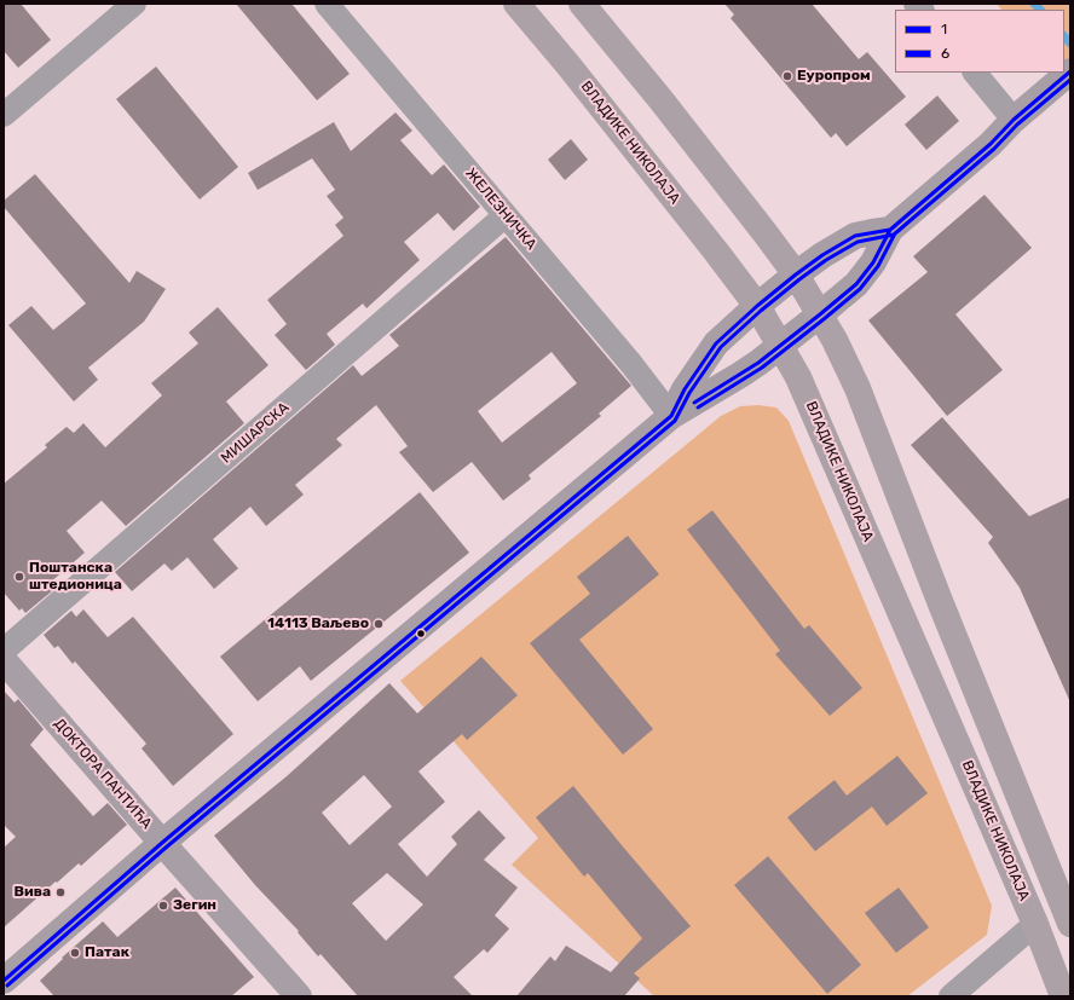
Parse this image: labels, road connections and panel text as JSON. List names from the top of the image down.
{
  "streets": {
    "main road": ["ВЛАДИКЕ НИКОЛАЈА", "ДОКТОРА ПАНТИЋА"],
    "street": ["ЖЕЛЕЗНИЧКА", "МИШАРСКА"]
  },
  "crossings": [
    ["ЖЕЛЕЗНИЧКА", "МИШАРСКА"]
  ],
  "places": [
    "Еуропром",
    "Поштанска штедионица",
    "14113 Ваљево",
    "Вива",
    "Зегин",
    "Патак"
  ],
  "lines": ["transit line 1", "transit line 6"],
  "legend": ["1", "6"]
}
